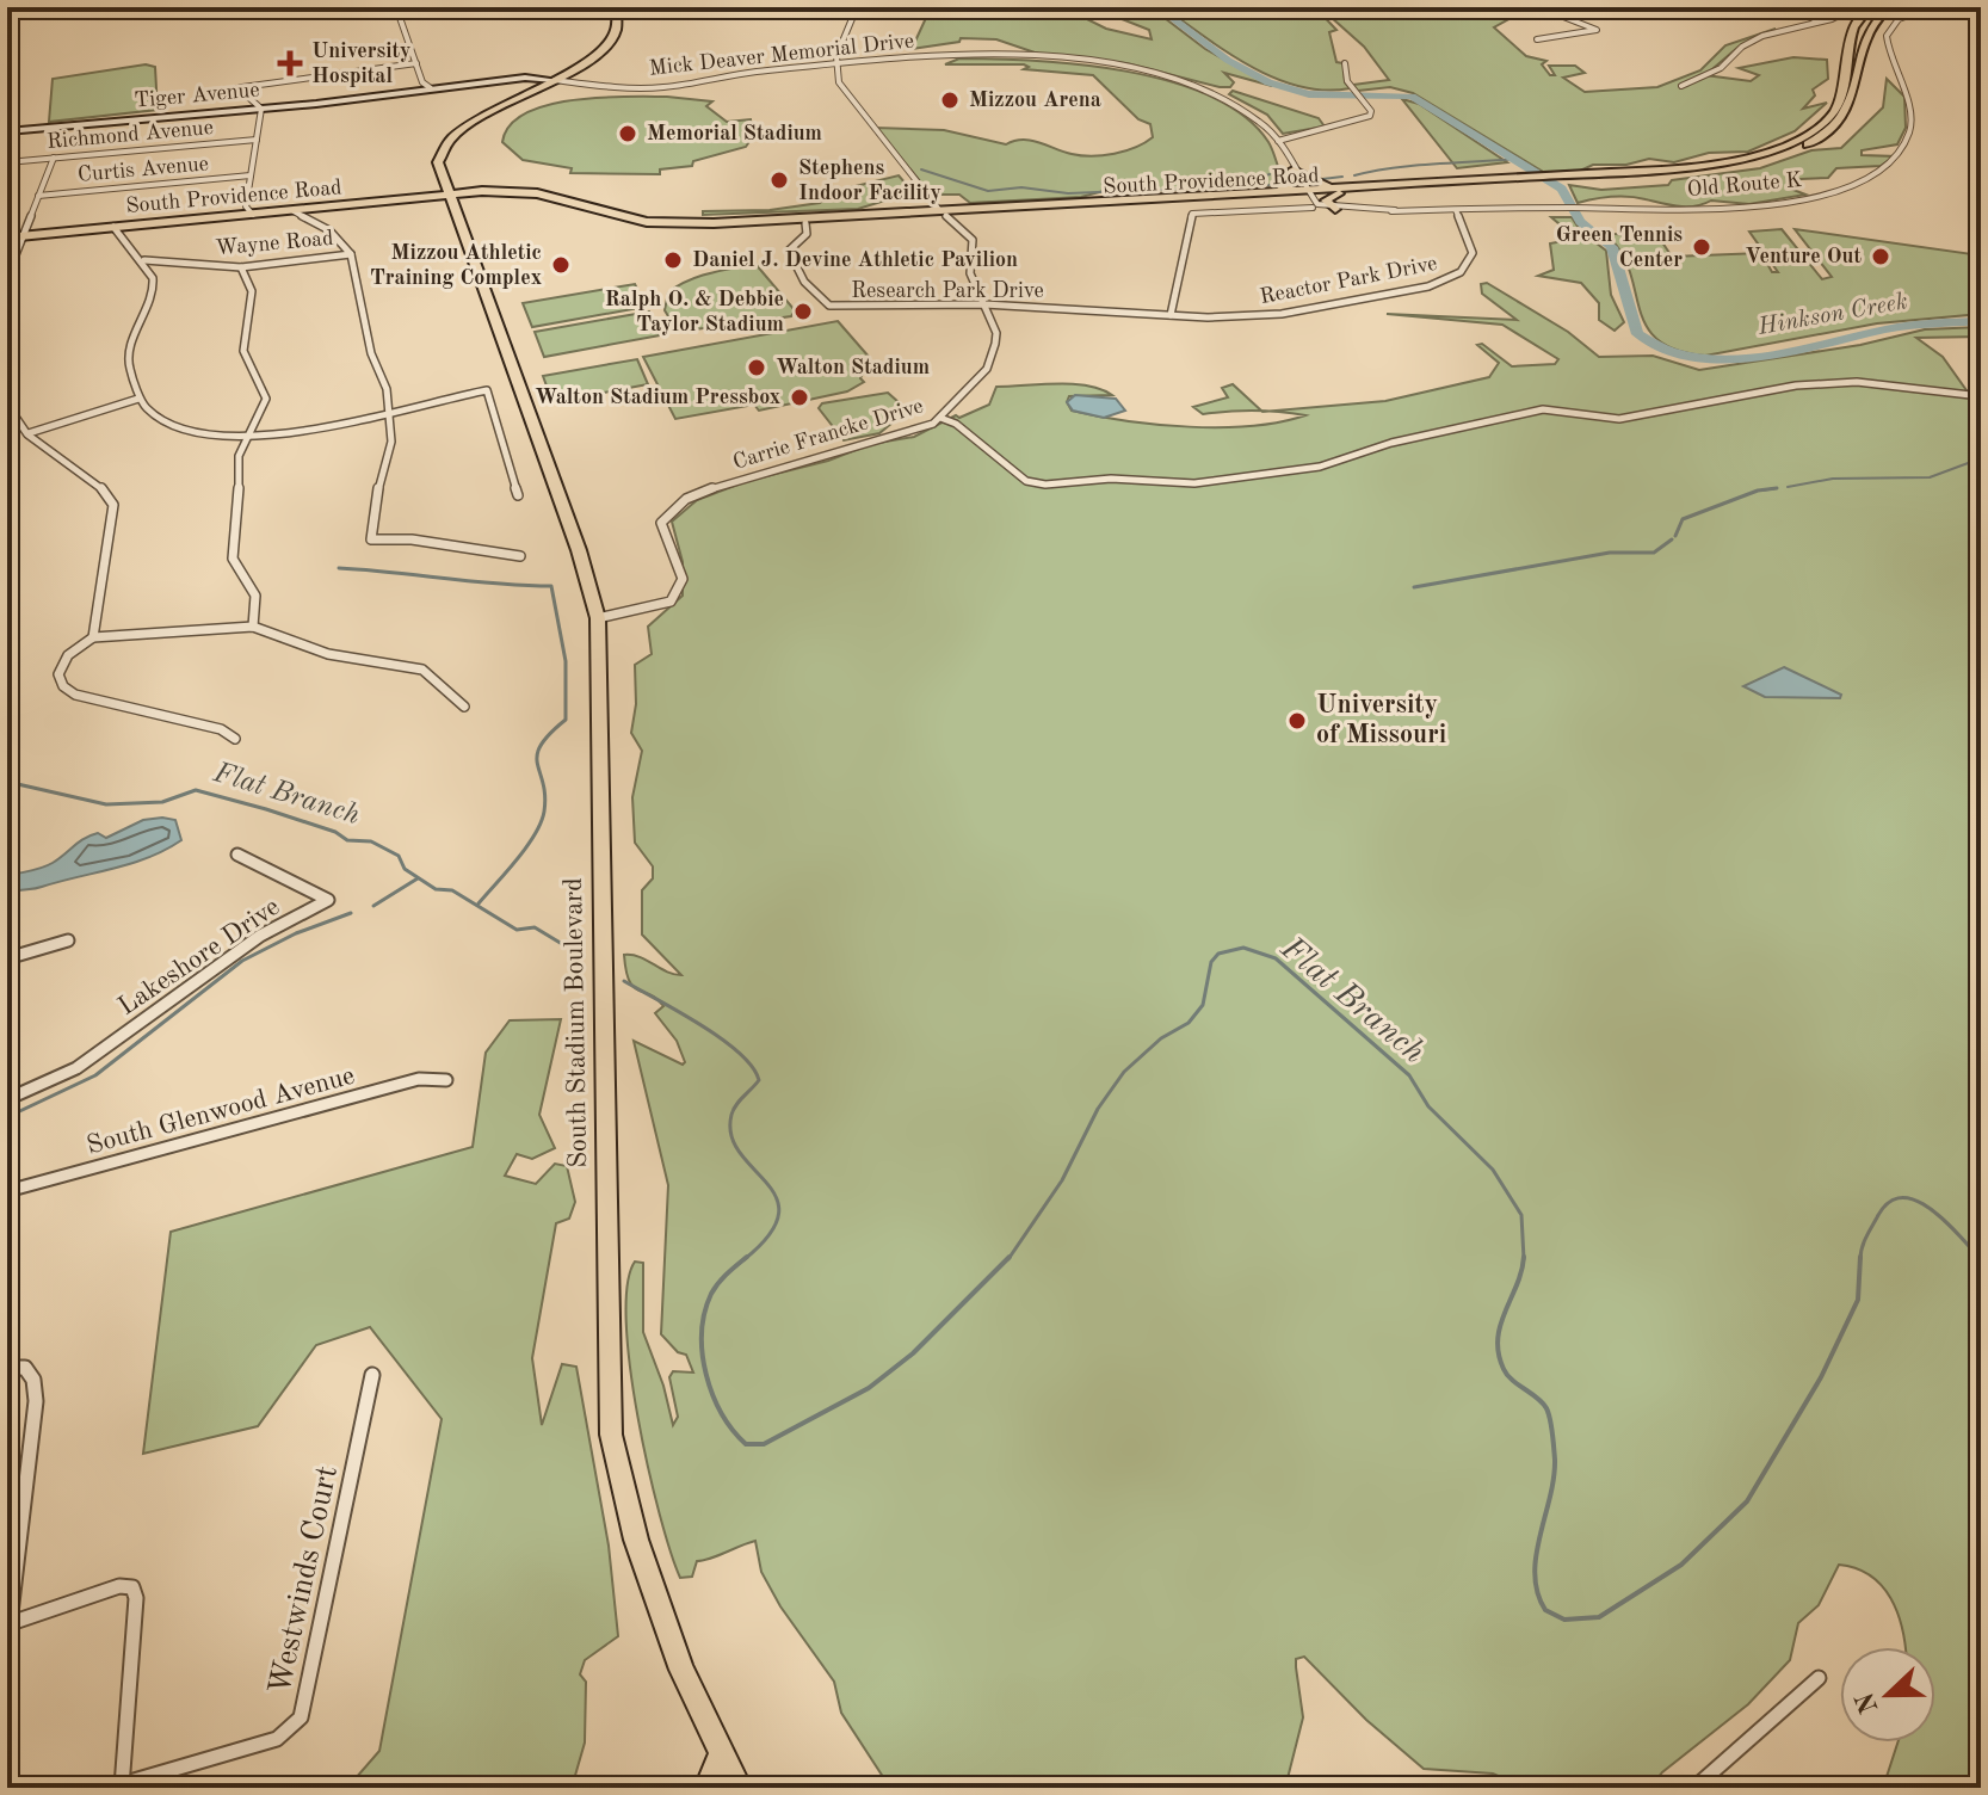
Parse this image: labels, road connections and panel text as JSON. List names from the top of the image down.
{
  "streets": {
    "main road": ["South Providence Road", "South Stadium Boulevard"],
    "street": [
      "Mick Deaver Memorial Drive",
      "Tiger Avenue",
      "Richmond Avenue",
      "Curtis Avenue",
      "Old Route K",
      "Wayne Road",
      "Reactor Park Drive",
      "Research Park Drive",
      "Carrie Francke Drive",
      "Lakeshore Drive",
      "South Glenwood Avenue",
      "Westwinds Court"
    ]
  },
  "crossings": [
    ["Mick Deaver Memorial Drive", "Tiger Avenue"],
    ["Mick Deaver Memorial Drive", "South Providence Road"],
    ["Mick Deaver Memorial Drive", "Old Route K"],
    ["South Providence Road", "Old Route K"],
    ["South Providence Road", "Reactor Park Drive"],
    ["South Providence Road", "Research Park Drive"],
    ["South Providence Road", "Carrie Francke Drive"],
    ["South Providence Road", "South Stadium Boulevard"],
    ["Old Route K", "Reactor Park Drive"],
    ["Reactor Park Drive", "Research Park Drive"],
    ["Research Park Drive", "Carrie Francke Drive"],
    ["Carrie Francke Drive", "South Stadium Boulevard"]
  ],
  "water": ["Hinkson Creek", "Flat Branch"],
  "places": {
    "health": ["University Hospital"],
    "other": [
      "Mizzou Arena",
      "Memorial Stadium",
      "Stephens Indoor Facility",
      "Green Tennis Center",
      "Venture Out",
      "Daniel J. Devine Athletic Pavilion",
      "Mizzou Athletic Training Complex",
      "Ralph O. & Debbie Taylor Stadium",
      "Walton Stadium",
      "Walton Stadium Pressbox",
      "University of Missouri"
    ]
  },
  "north": "left"
}
